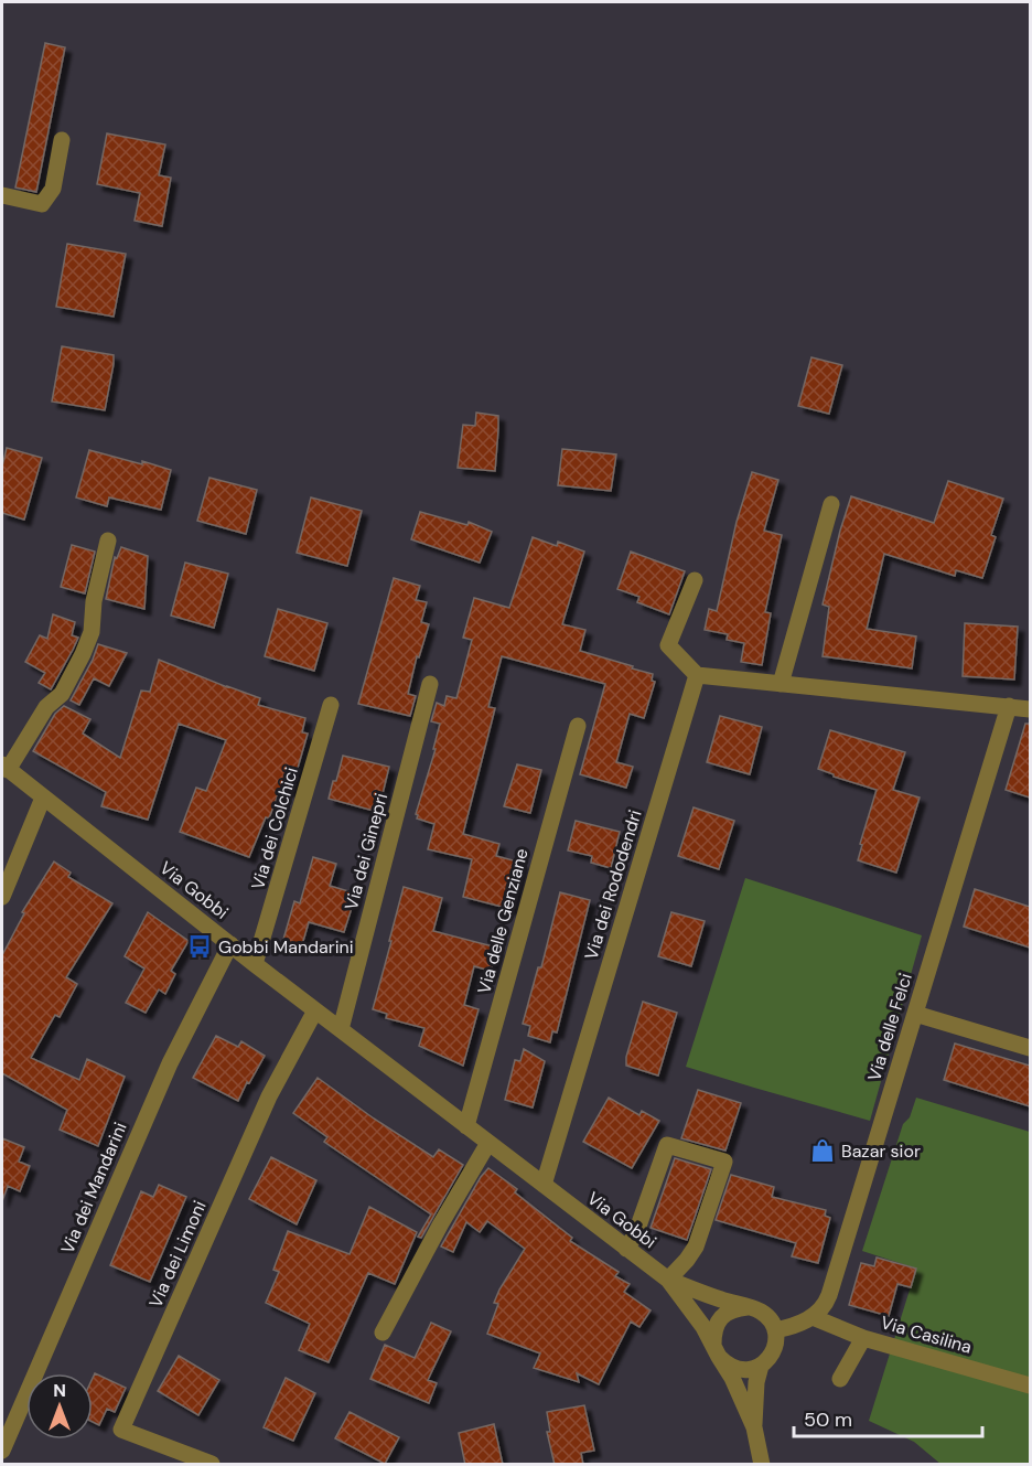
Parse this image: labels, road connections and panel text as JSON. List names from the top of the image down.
{
  "streets": {
    "street": [
      "Via dei Colchici",
      "Via dei Ginepri",
      "Via dei Rododendri",
      "Via Gobbi",
      "Via delle Genziane",
      "Via delle Felci",
      "Via dei Mandarini",
      "Via dei Limoni",
      "Via Casilina"
    ]
  },
  "crossings": [
    ["Via dei Colchici", "Via Gobbi"],
    ["Via dei Ginepri", "Via Gobbi"],
    ["Via dei Rododendri", "Via Gobbi"],
    ["Via Gobbi", "Via delle Genziane"],
    ["Via Gobbi", "Via dei Mandarini"],
    ["Via Gobbi", "Via dei Limoni"],
    ["Via delle Felci", "Via Casilina"]
  ],
  "places": {
    "bus stop": ["Gobbi Mandarini"],
    "shop": ["Bazar sior"]
  },
  "scale_bar": "50 m",
  "north": "top"
}
